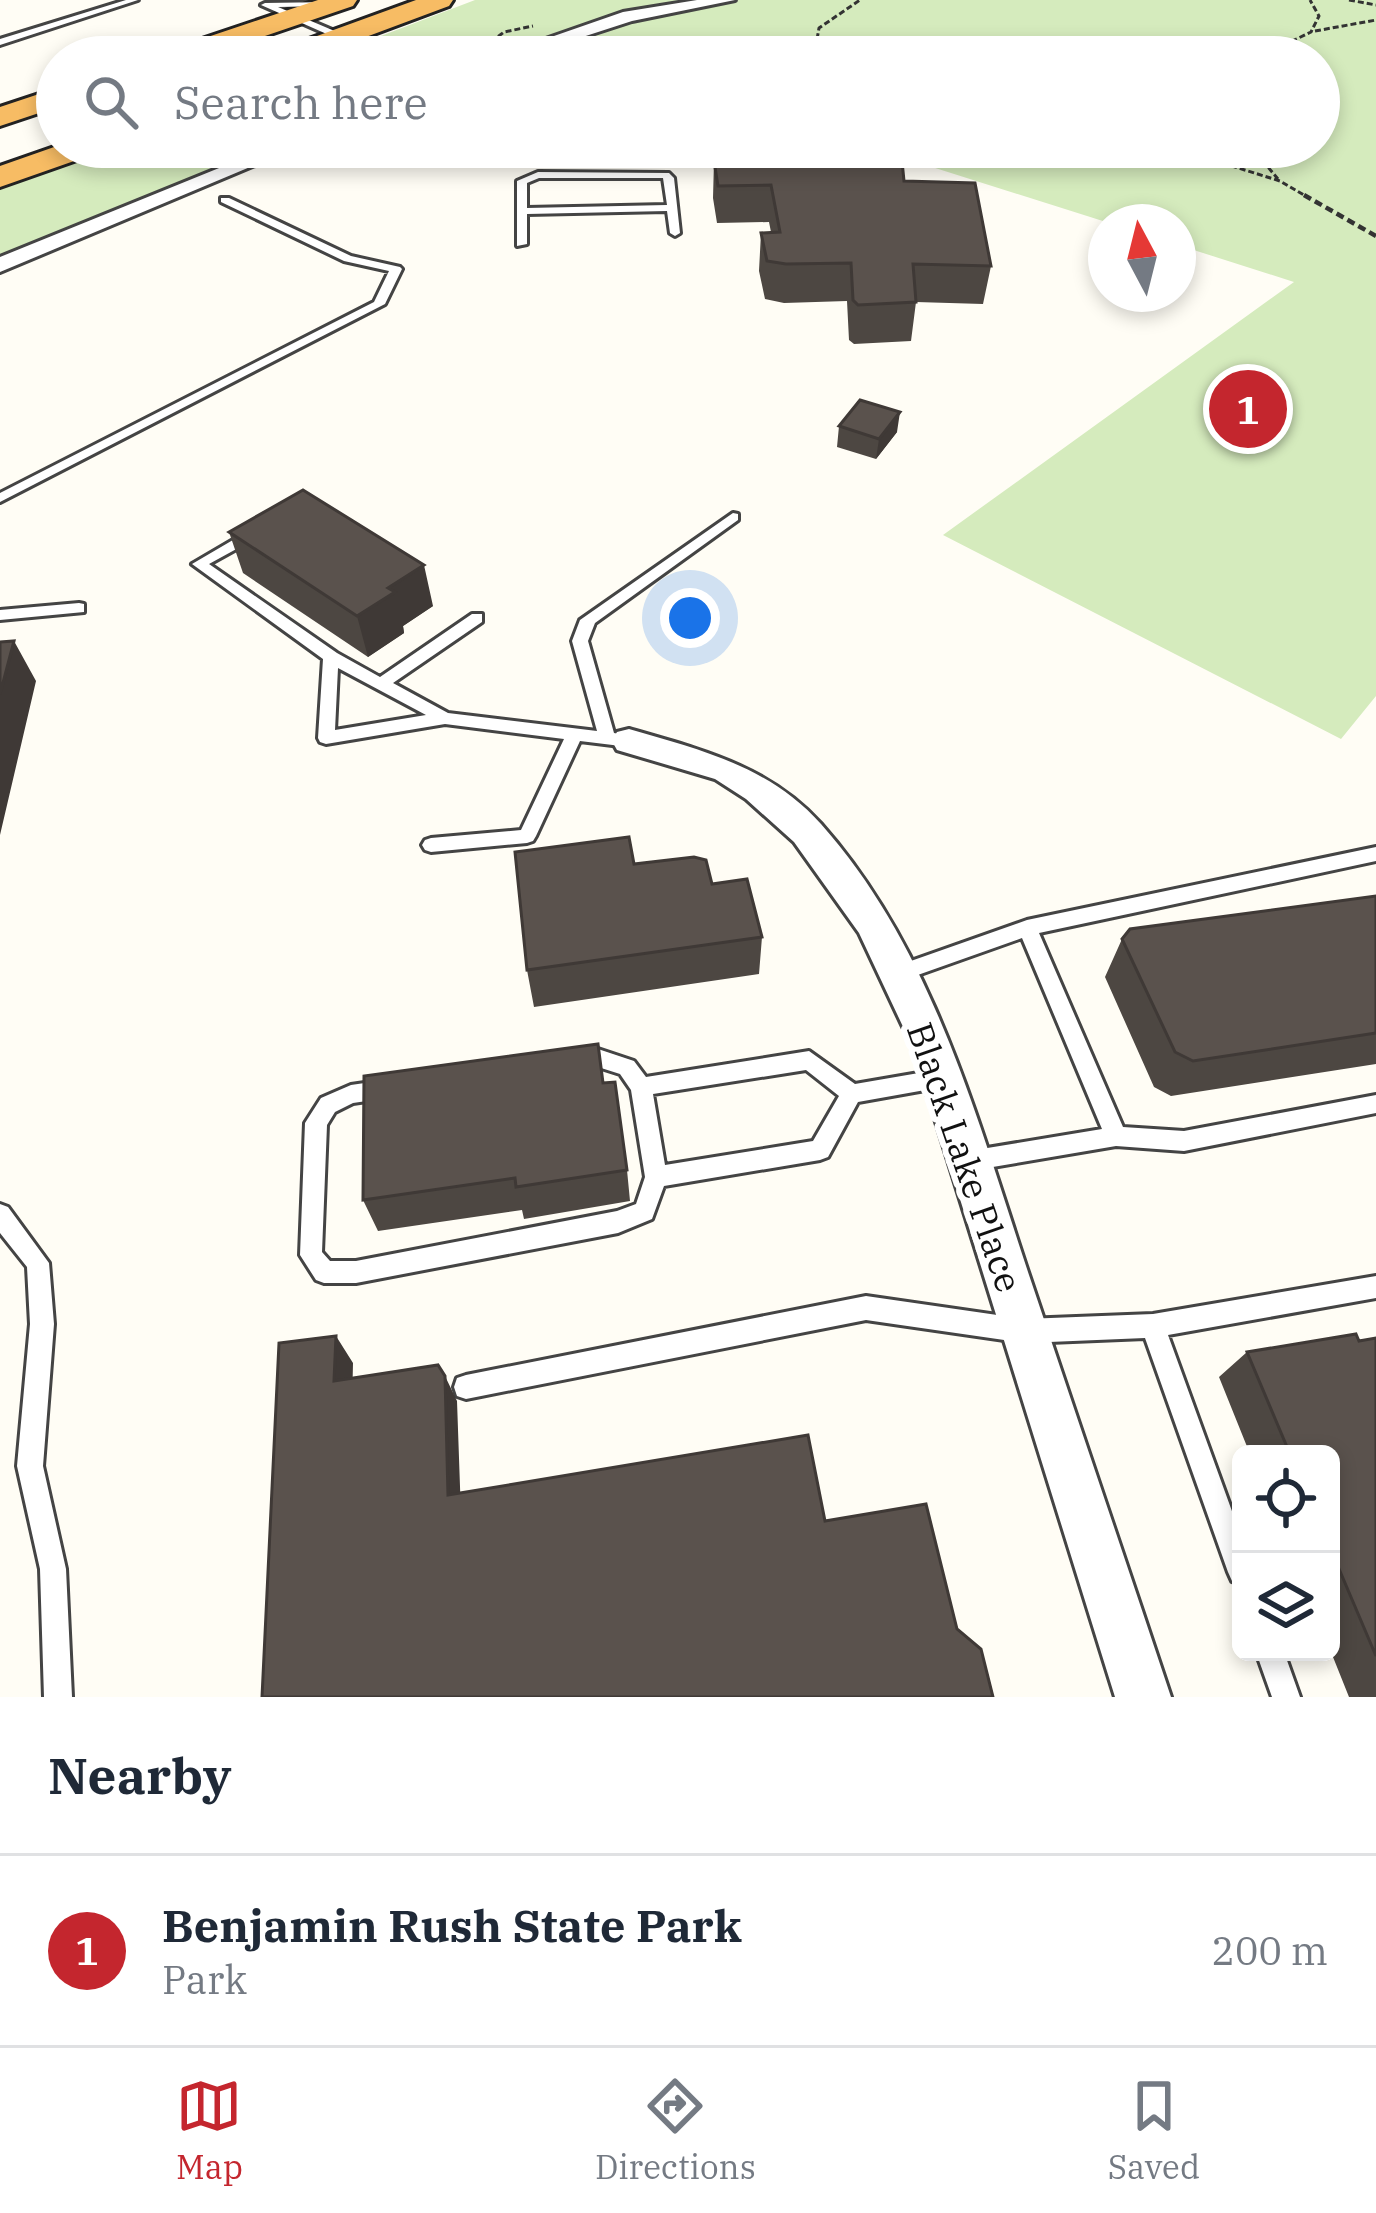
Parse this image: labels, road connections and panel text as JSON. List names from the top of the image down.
{
  "streets": {
    "street": ["Black Lake Place"]
  },
  "north": "top",
  "page": {
    "search": "Search here",
    "pins": "1",
    "heading": "Nearby",
    "list": [
      {
        "mark": "1",
        "name": "Benjamin Rush State Park",
        "note": "Park",
        "value": "200 m"
      }
    ],
    "nav": ["Map", "Directions", "Saved"]
  }
}
